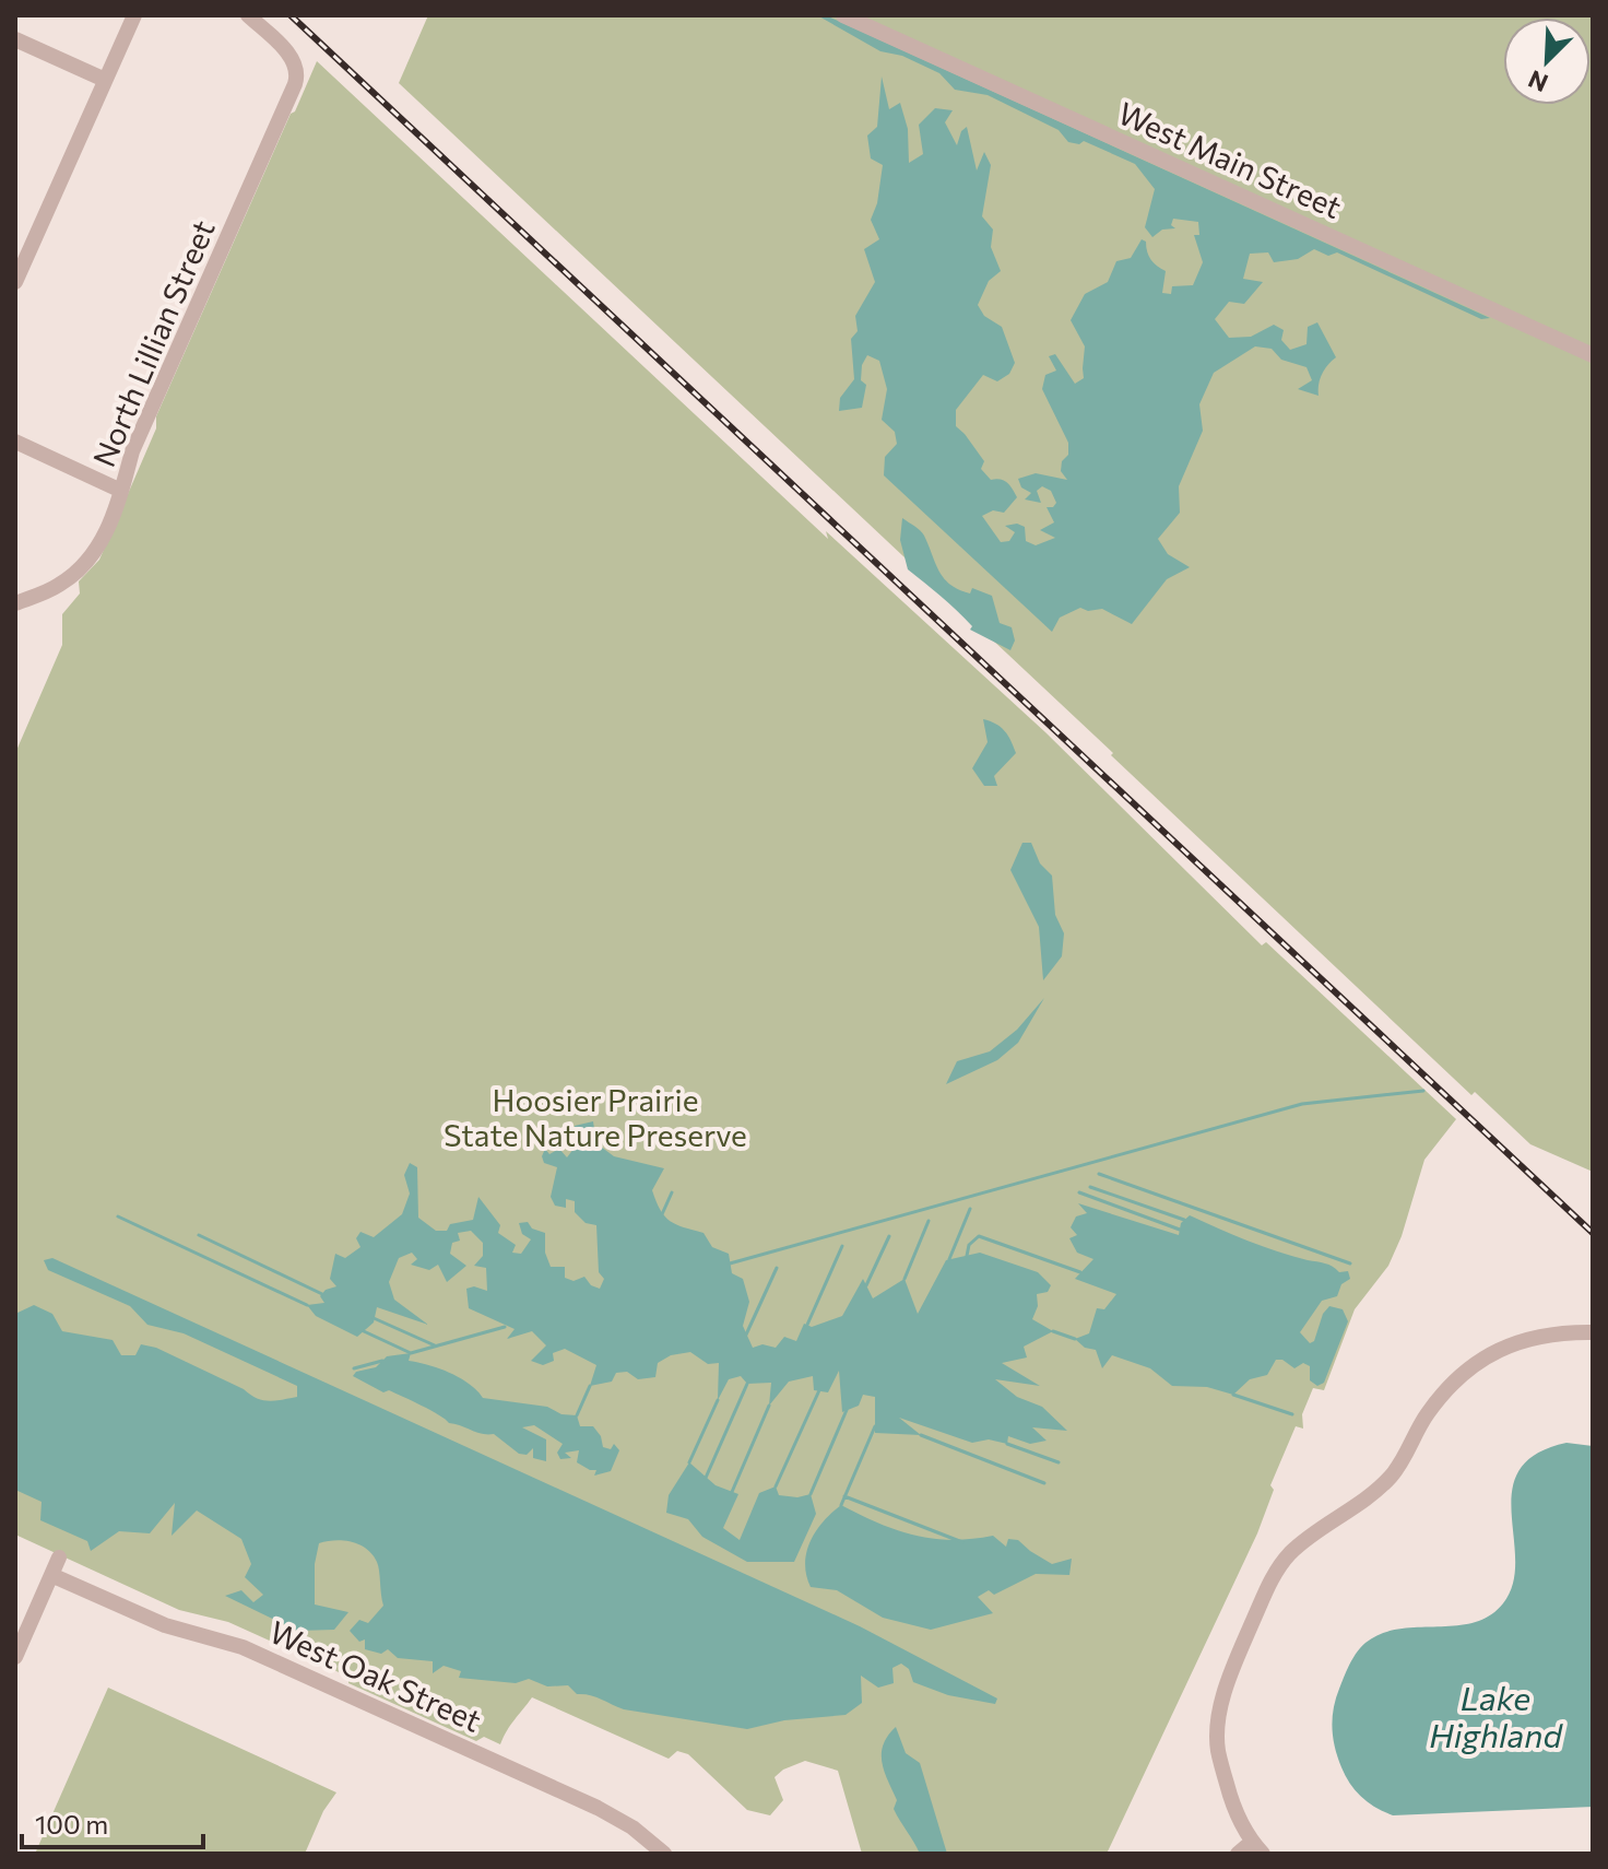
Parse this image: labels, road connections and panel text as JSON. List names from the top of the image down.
{
  "streets": {
    "street": ["West Main Street", "North Lillian Street", "West Oak Street"]
  },
  "water": ["Lake Highland"],
  "parks": ["Hoosier Prairie State Nature Preserve"],
  "scale_bar": "100 m",
  "north": "bottom left"
}
